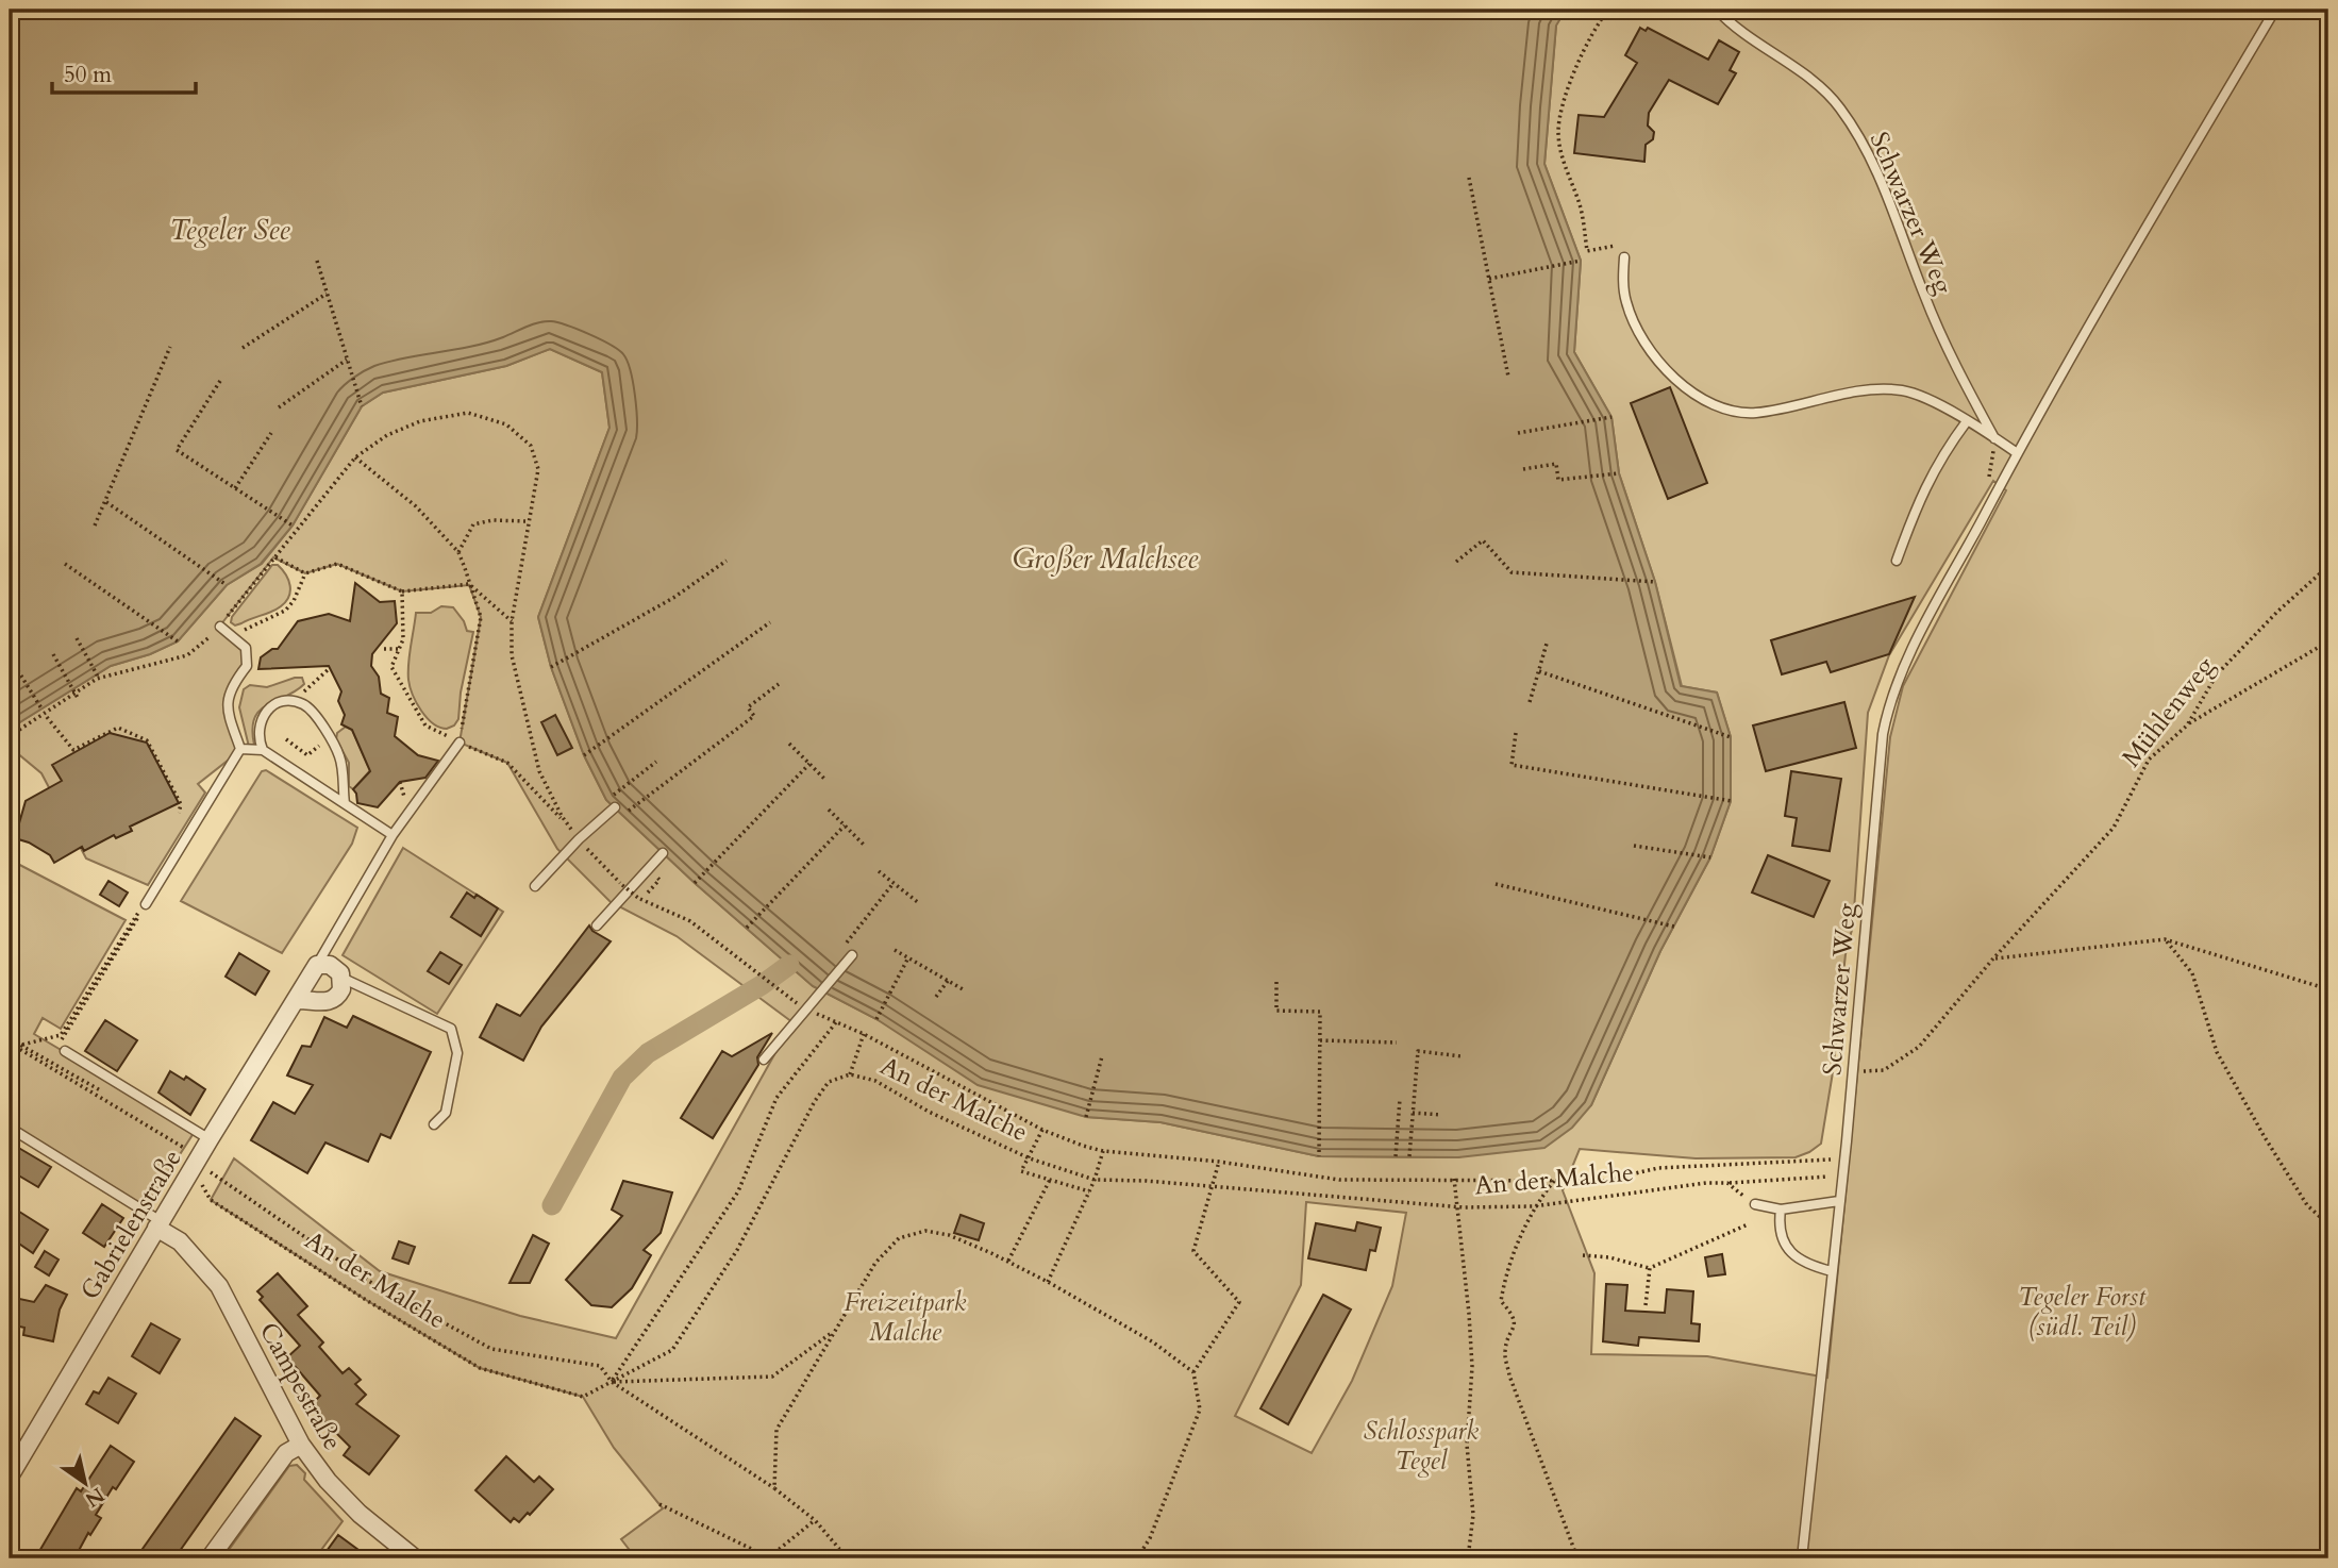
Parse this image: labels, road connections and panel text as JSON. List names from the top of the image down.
{
  "streets": {
    "street": ["Gabrielenstraße", "Campestraße"],
    "lane": ["Schwarzer Weg"],
    "path": ["Mühlenweg", "An der Malche"]
  },
  "crossings": [
    ["Schwarzer Weg", "An der Malche"],
    ["Gabrielenstraße", "Campestraße"]
  ],
  "water": ["Tegeler See", "Großer Malchsee"],
  "parks": ["Tegeler Forst (südl. Teil)", "Freizeitpark Malche", "Schlosspark Tegel"],
  "scale_bar": "50 m",
  "north": "bottom right"
}
